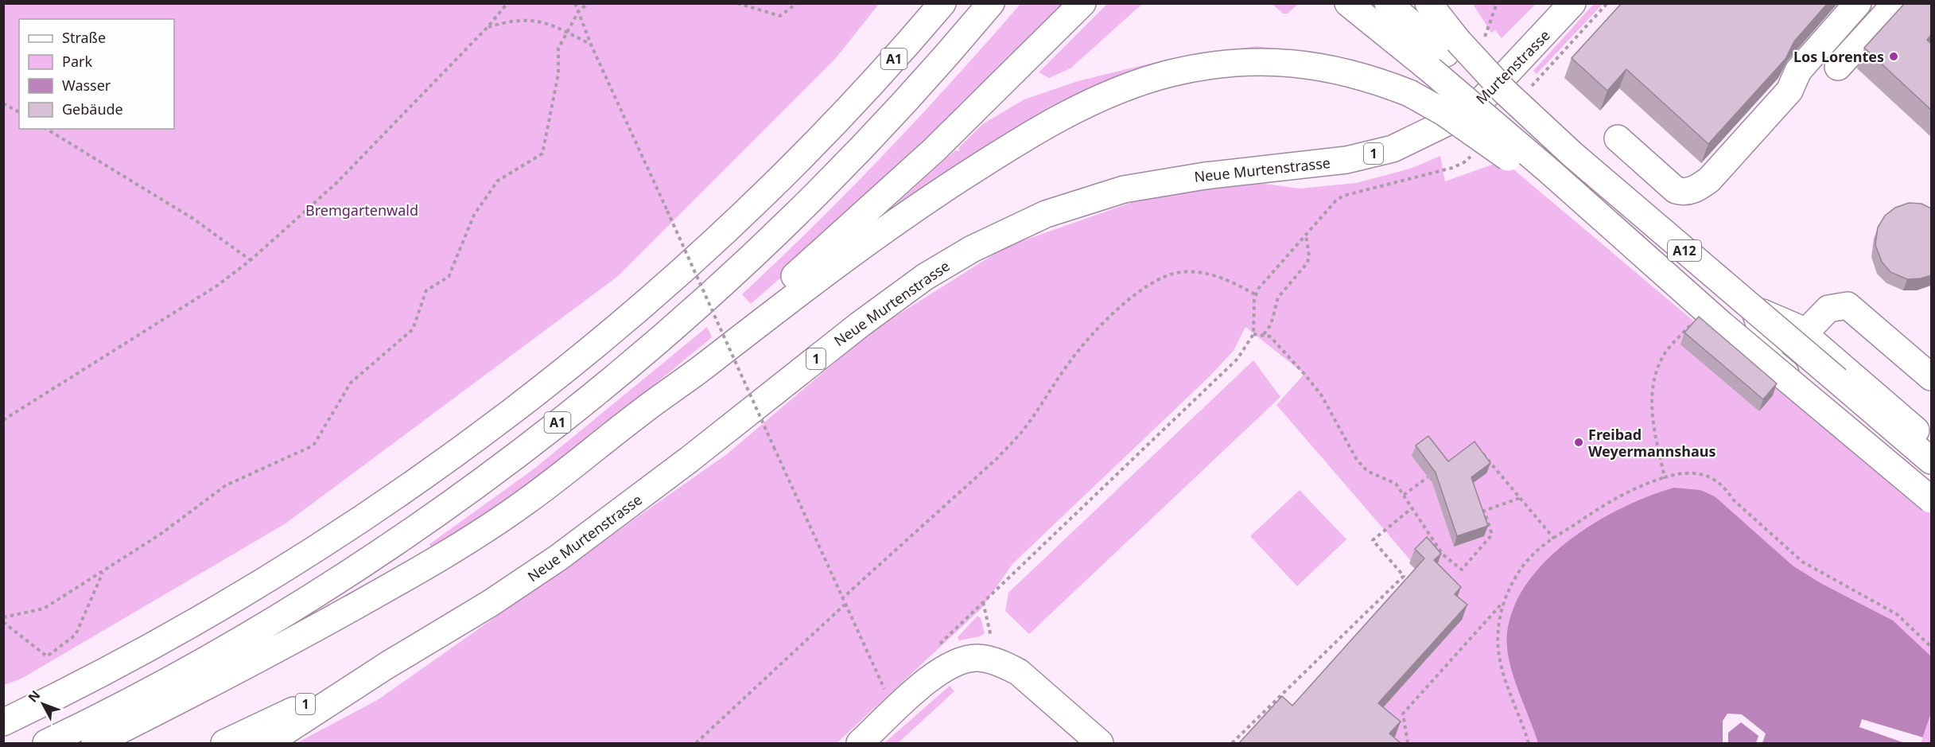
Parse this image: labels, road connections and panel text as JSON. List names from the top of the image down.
{
  "streets": {
    "main road": [
      "A1",
      "Murtenstrasse",
      "1",
      "Neue Murtenstrasse",
      "A12"
    ]
  },
  "crossings": [
    ["Murtenstrasse", "Neue Murtenstrasse"]
  ],
  "parks": ["Bremgartenwald"],
  "places": ["Los Lorentes", "Freibad Weyermannshaus"],
  "legend": [
    "Straße",
    "Park",
    "Wasser",
    "Gebäude"
  ],
  "north": "top left"
}
